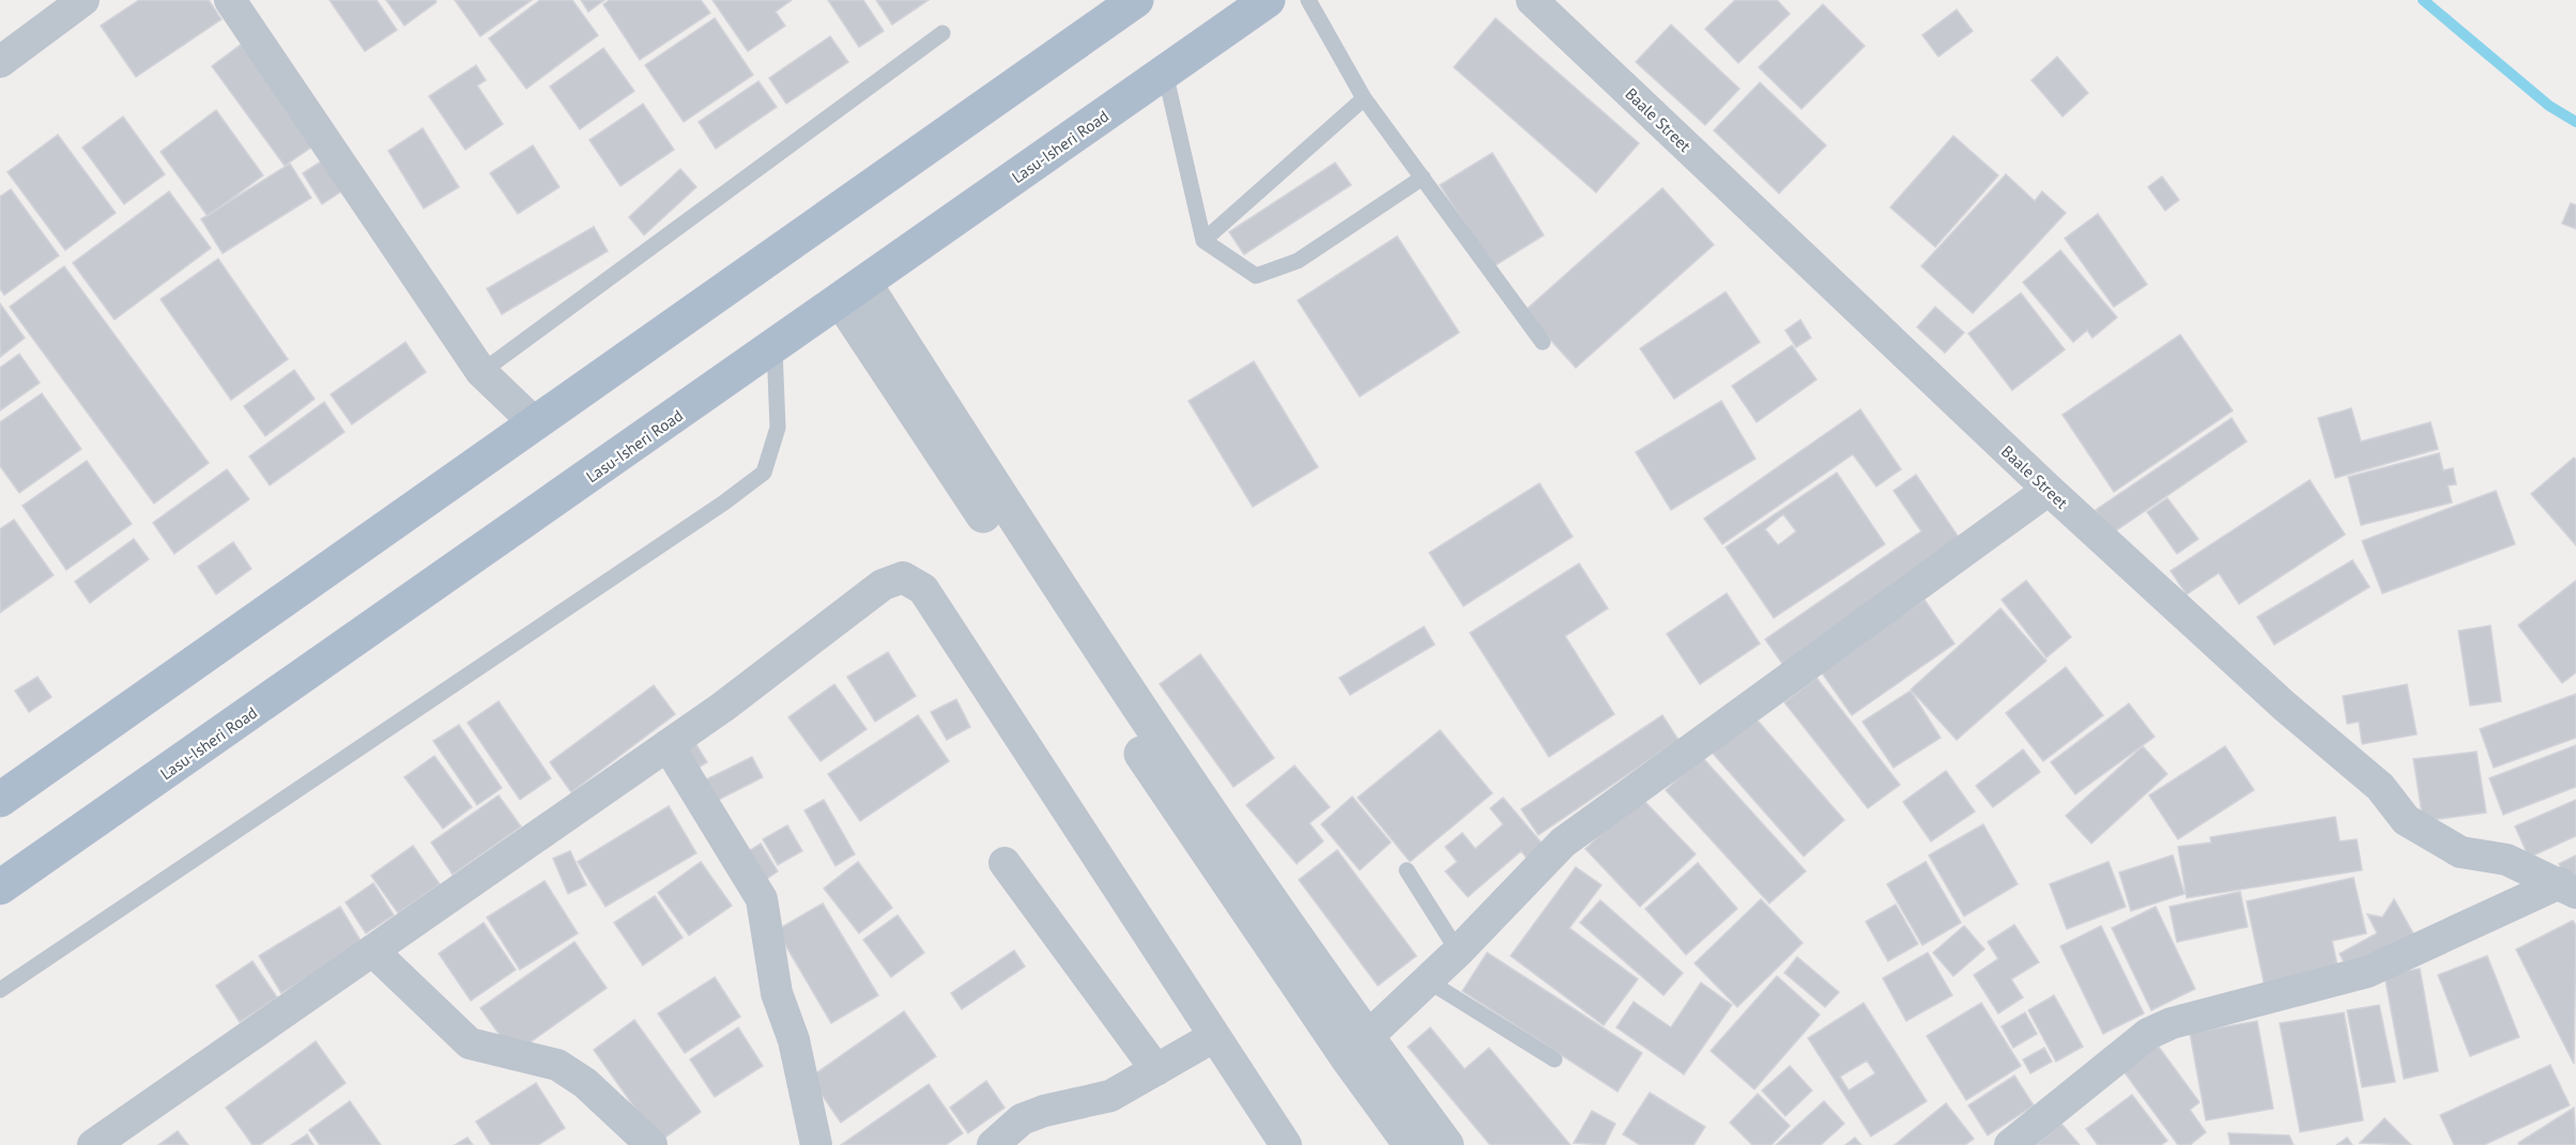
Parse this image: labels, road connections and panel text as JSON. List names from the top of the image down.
{
  "streets": {
    "main road": ["Lasu-Isheri Road"],
    "street": ["Baale Street"]
  }
}
